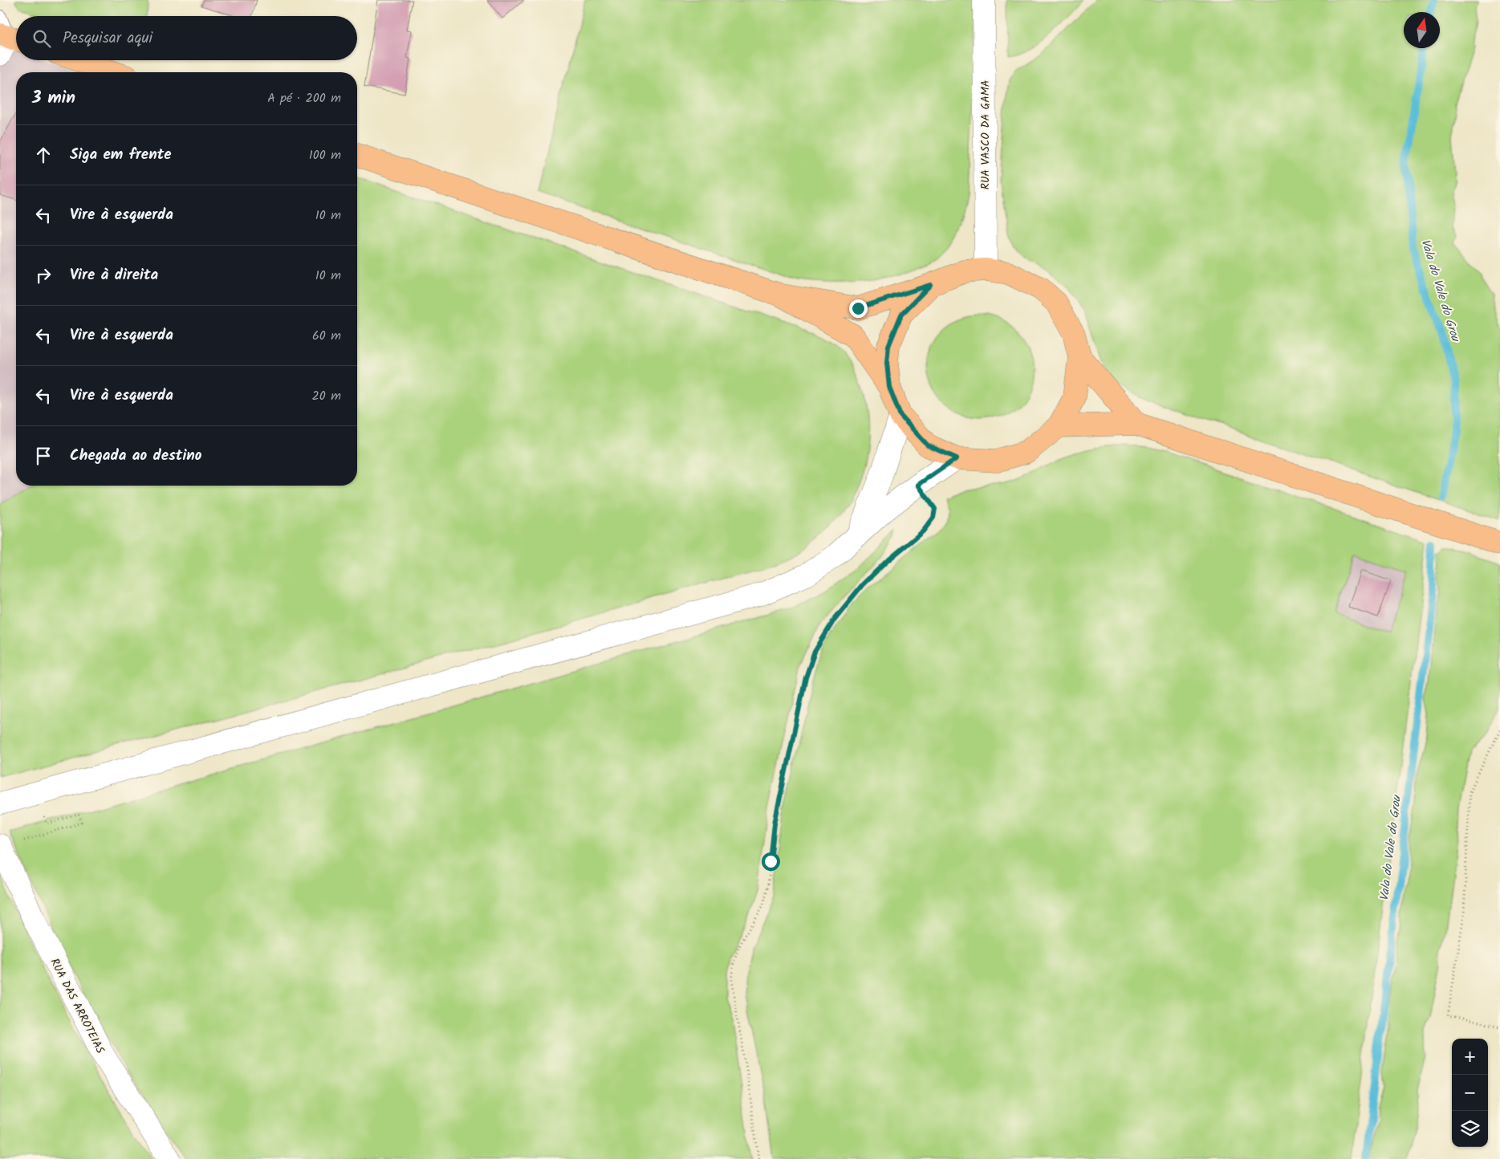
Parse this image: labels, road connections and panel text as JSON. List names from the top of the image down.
{
  "streets": {
    "street": ["RUA VASCO DA GAMA", "RUA DAS ARROTEIAS"]
  },
  "water": ["Vala do Vale do Grou"],
  "north": "top",
  "page": {
    "search": "Pesquisar aqui",
    "heading": ["3 min", "A pé · 200 m"],
    "list": [
      ["Siga em frente", "100 m"],
      ["Vire à esquerda", "10 m"],
      ["Vire à direita", "10 m"],
      ["Vire à esquerda", "60 m"],
      ["Vire à esquerda", "20 m"],
      "Chegada ao destino"
    ],
    "map_buttons": ["+", "−"]
  }
}
